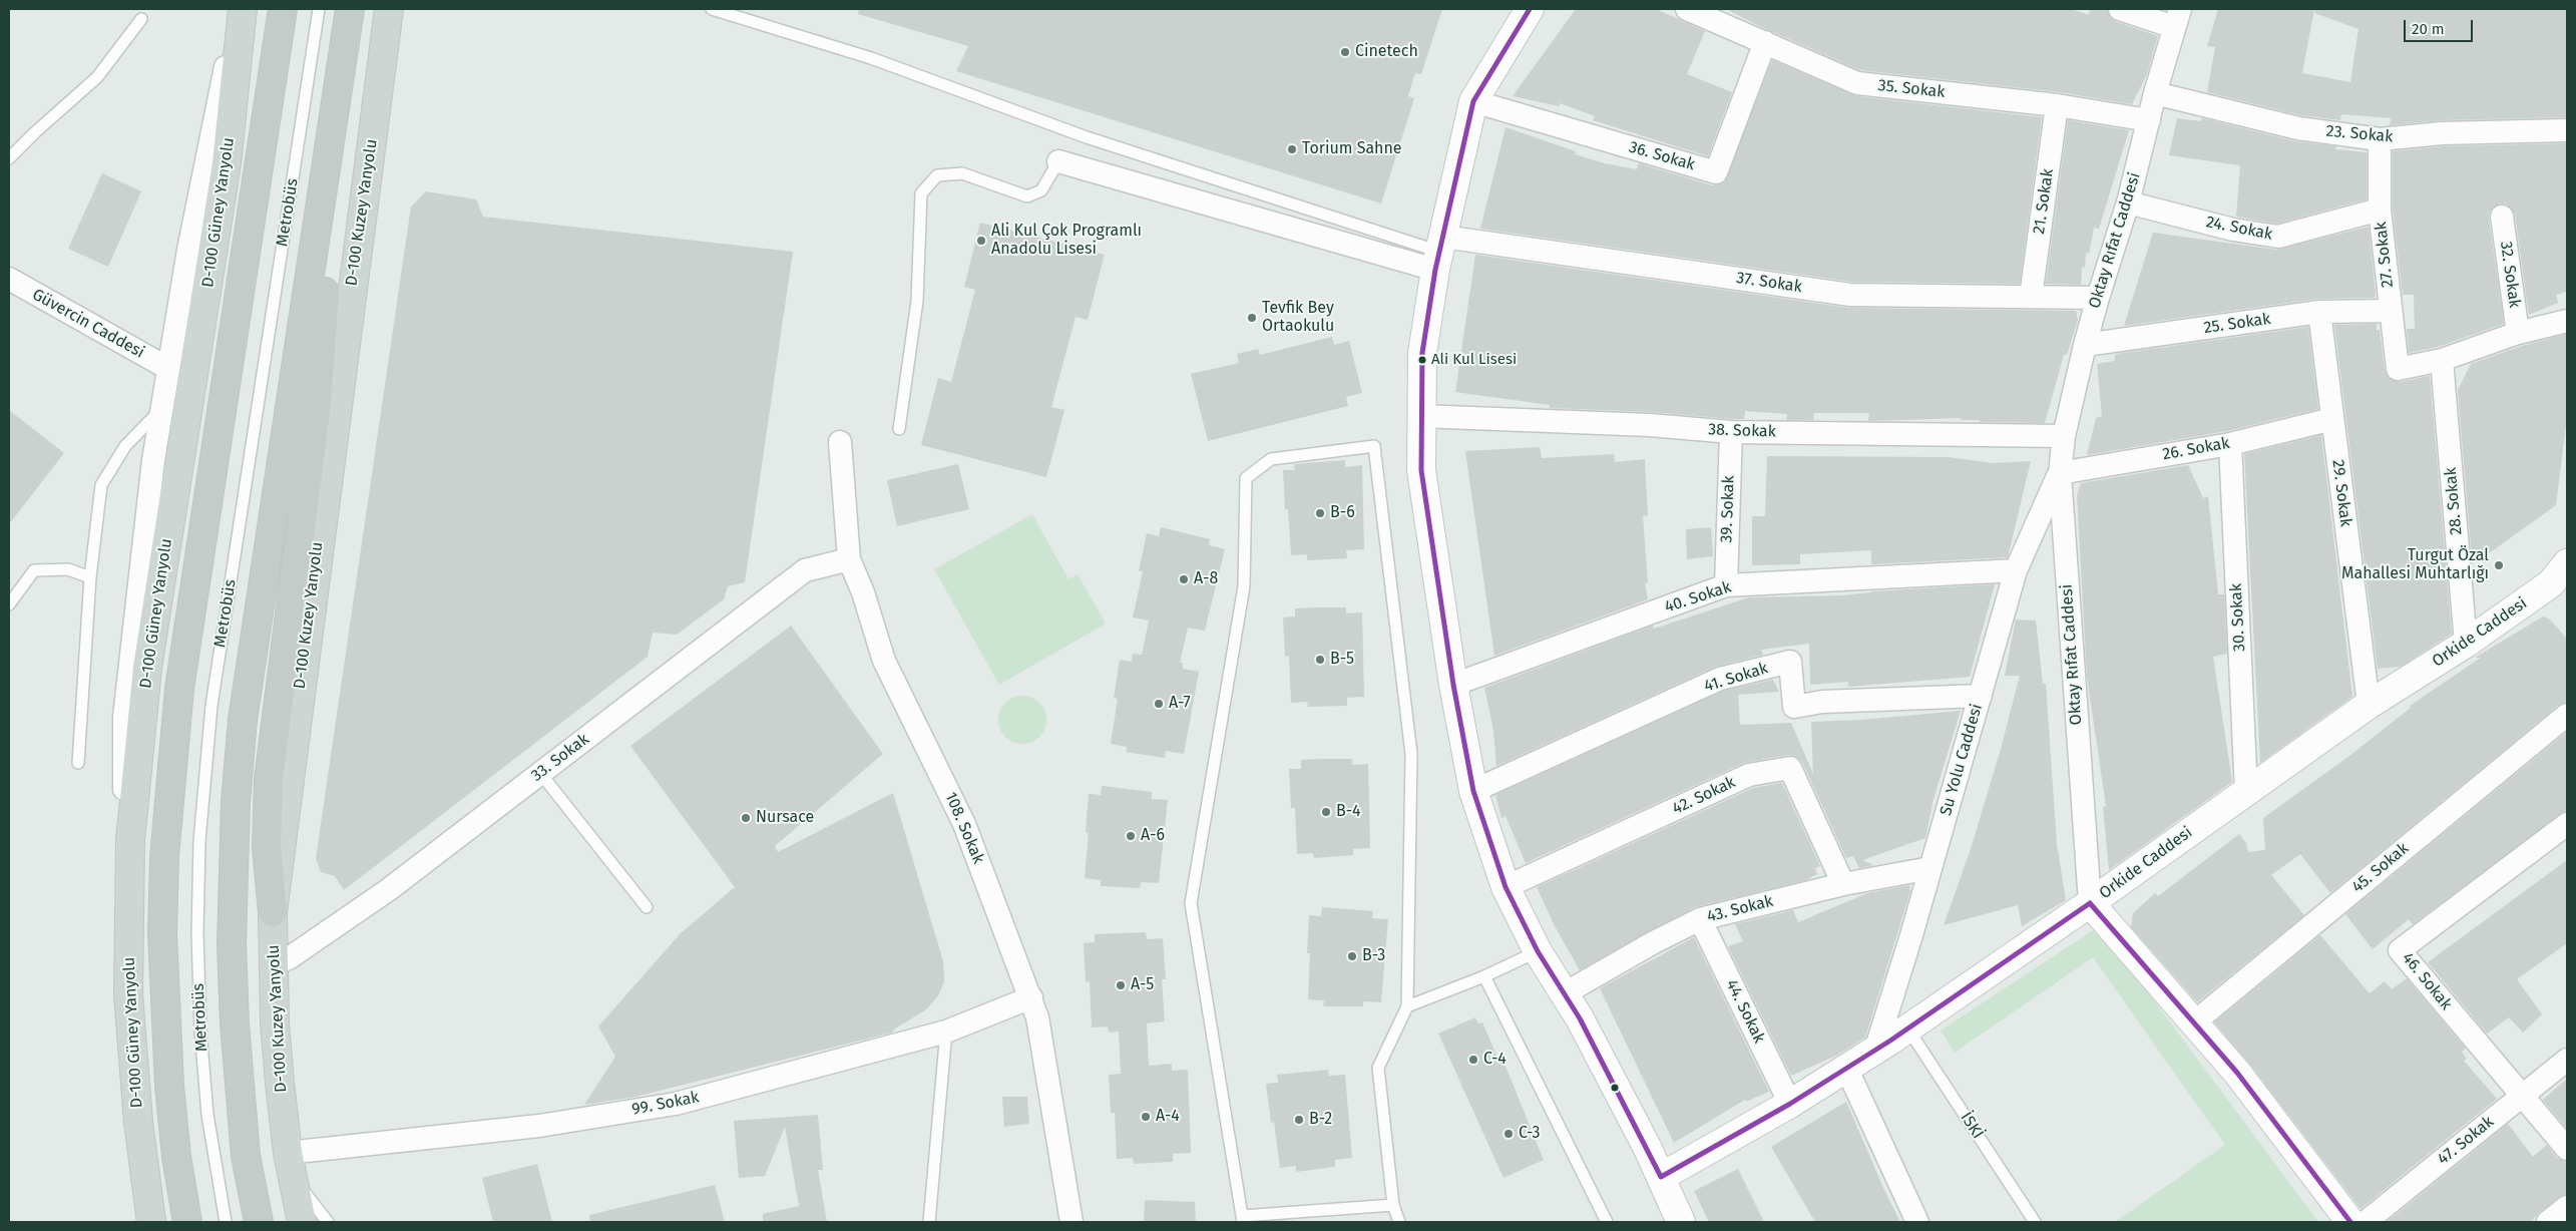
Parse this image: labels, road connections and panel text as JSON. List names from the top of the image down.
{
  "streets": {
    "main road": ["D-100 Güney Yanyolu", "D-100 Kuzey Yanyolu"],
    "street": [
      "35. Sokak",
      "23. Sokak",
      "36. Sokak",
      "21. Sokak",
      "24. Sokak",
      "Oktay Rıfat Caddesi",
      "27. Sokak",
      "32. Sokak",
      "37. Sokak",
      "Güvercin Caddesi",
      "25. Sokak",
      "38. Sokak",
      "26. Sokak",
      "29. Sokak",
      "28. Sokak",
      "39. Sokak",
      "40. Sokak",
      "30. Sokak",
      "Orkide Caddesi",
      "41. Sokak",
      "33. Sokak",
      "Su Yolu Caddesi",
      "42. Sokak",
      "108. Sokak",
      "45. Sokak",
      "43. Sokak",
      "46. Sokak",
      "44. Sokak",
      "99. Sokak",
      "47. Sokak"
    ],
    "lane": ["Metrobüs", "İSKİ"]
  },
  "crossings": [
    ["35. Sokak", "36. Sokak"],
    ["35. Sokak", "21. Sokak"],
    ["35. Sokak", "Oktay Rıfat Caddesi"],
    ["23. Sokak", "Oktay Rıfat Caddesi"],
    ["23. Sokak", "27. Sokak"],
    ["21. Sokak", "37. Sokak"],
    ["D-100 Kuzey Yanyolu", "33. Sokak"],
    ["D-100 Kuzey Yanyolu", "99. Sokak"],
    ["24. Sokak", "Oktay Rıfat Caddesi"],
    ["24. Sokak", "27. Sokak"],
    ["Oktay Rıfat Caddesi", "37. Sokak"],
    ["Oktay Rıfat Caddesi", "25. Sokak"],
    ["Oktay Rıfat Caddesi", "38. Sokak"],
    ["Oktay Rıfat Caddesi", "26. Sokak"],
    ["Oktay Rıfat Caddesi", "Orkide Caddesi"],
    ["Oktay Rıfat Caddesi", "Su Yolu Caddesi"],
    ["27. Sokak", "25. Sokak"],
    ["27. Sokak", "28. Sokak"],
    ["25. Sokak", "29. Sokak"],
    ["38. Sokak", "39. Sokak"],
    ["26. Sokak", "29. Sokak"],
    ["26. Sokak", "30. Sokak"],
    ["26. Sokak", "Su Yolu Caddesi"],
    ["29. Sokak", "Orkide Caddesi"],
    ["28. Sokak", "Orkide Caddesi"],
    ["39. Sokak", "40. Sokak"],
    ["40. Sokak", "Su Yolu Caddesi"],
    ["30. Sokak", "Orkide Caddesi"],
    ["Orkide Caddesi", "Su Yolu Caddesi"],
    ["Orkide Caddesi", "44. Sokak"],
    ["Orkide Caddesi", "İSKİ"],
    ["41. Sokak", "Su Yolu Caddesi"],
    ["33. Sokak", "108. Sokak"],
    ["Su Yolu Caddesi", "43. Sokak"],
    ["42. Sokak", "43. Sokak"],
    ["108. Sokak", "99. Sokak"],
    ["43. Sokak", "44. Sokak"],
    ["46. Sokak", "47. Sokak"]
  ],
  "places": [
    "Cinetech",
    "Torium Sahne",
    "Ali Kul Çok Programlı Anadolu Lisesi",
    "Tevfik Bey Ortaokulu",
    "Ali Kul Lisesi",
    "B-6",
    "Turgut Özal Mahallesi Muhtarlığı",
    "A-8",
    "B-5",
    "A-7",
    "B-4",
    "Nursace",
    "A-6",
    "B-3",
    "A-5",
    "C-4",
    "A-4",
    "B-2",
    "C-3"
  ],
  "scale_bar": "20 m"
}
